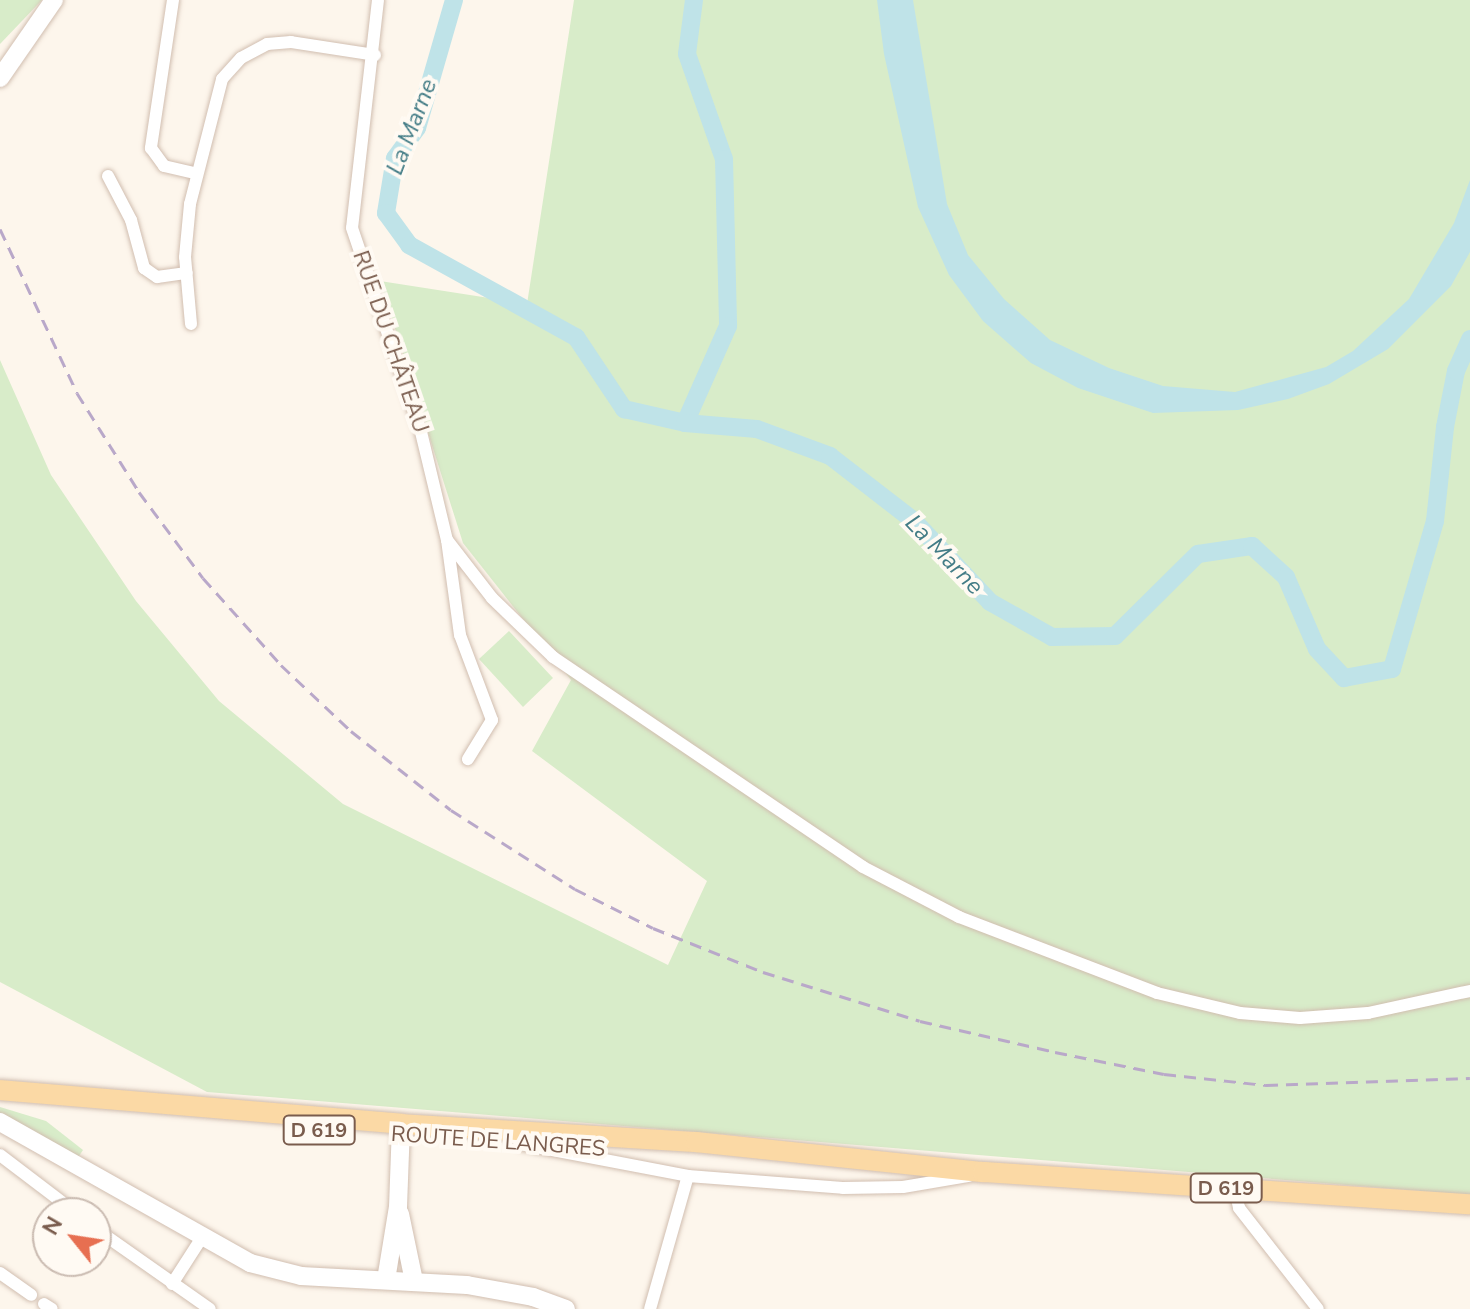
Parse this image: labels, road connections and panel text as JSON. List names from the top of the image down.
{
  "streets": {
    "main road": ["D 619", "ROUTE DE LANGRES"],
    "street": ["RUE DU CHÂTEAU"]
  },
  "crossings": [
    ["D 619", "ROUTE DE LANGRES"]
  ],
  "water": ["La Marne"],
  "north": "top left"
}
